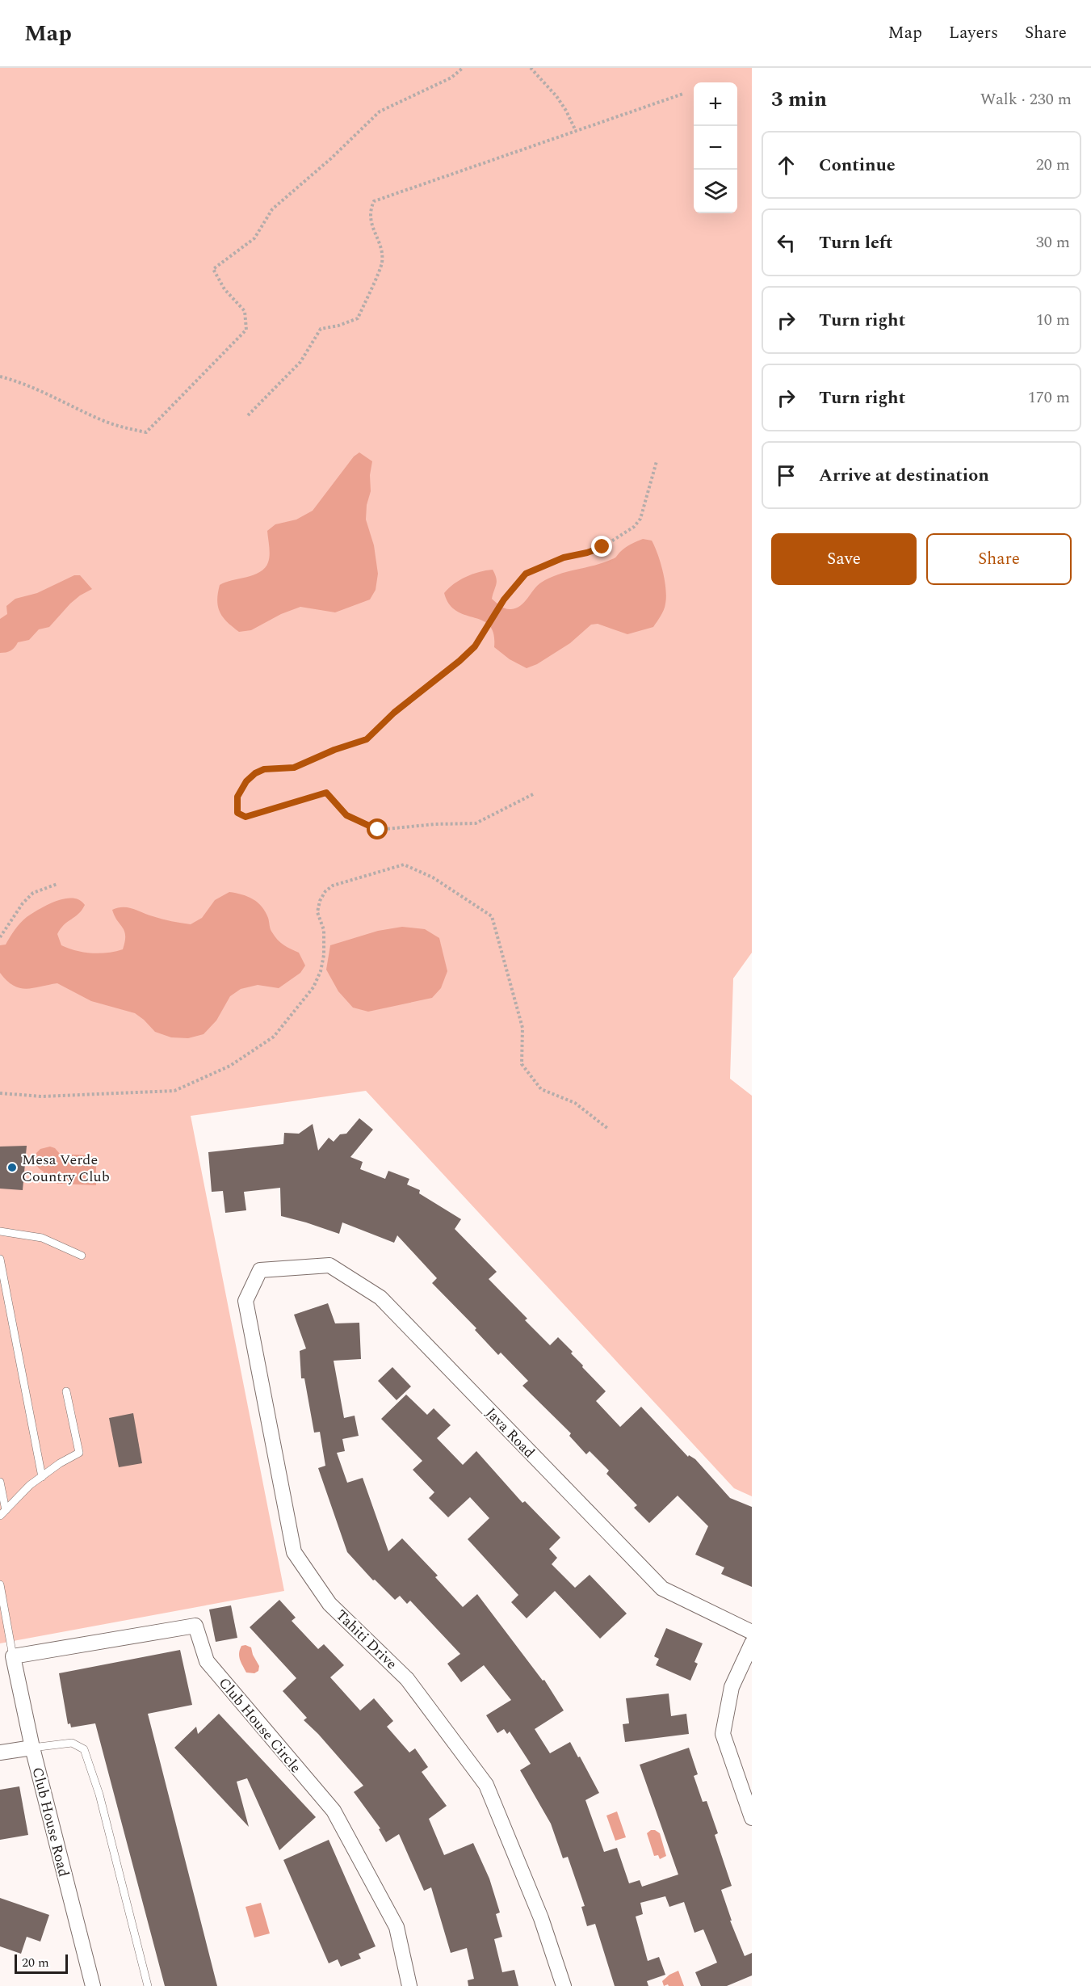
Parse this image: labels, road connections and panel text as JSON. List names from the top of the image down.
{
  "streets": {
    "street": [
      "Java Road",
      "Tahiti Drive",
      "Club House Circle",
      "Club House Road"
    ]
  },
  "crossings": [
    ["Java Road", "Tahiti Drive"],
    ["Club House Circle", "Club House Road"]
  ],
  "places": ["Mesa Verde Country Club"],
  "scale_bar": "20 m",
  "page": {
    "header": "Map",
    "nav": ["Map", "Layers", "Share"],
    "heading": ["3 min", "Walk · 230 m"],
    "map_buttons": ["+", "−"],
    "list": [
      ["Continue", "20 m"],
      ["Turn left", "30 m"],
      ["Turn right", "10 m"],
      ["Turn right", "170 m"],
      "Arrive at destination"
    ],
    "buttons": ["Save", "Share"],
    "scale": "20 m"
  }
}
